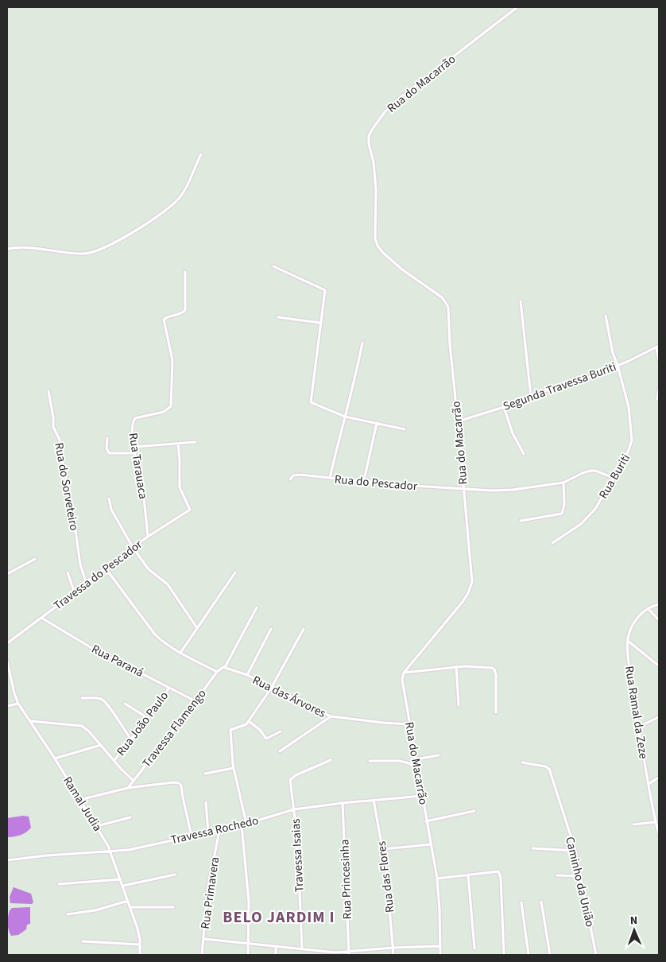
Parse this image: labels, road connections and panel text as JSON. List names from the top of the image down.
{
  "streets": {
    "street": [
      "Rua do Macarrão",
      "Segunda Travessa Buriti",
      "Rua Tarauaca",
      "Rua Buriti",
      "Rua do Pescador",
      "Rua do Sorveteiro",
      "Travessa do Pescador",
      "Rua Paraná",
      "Rua das Árvores",
      "Rua Ramal da Zeze",
      "Rua João Paulo",
      "Travessa Flamengo",
      "Ramal Judia",
      "Travessa Rochedo",
      "Travessa Isaias",
      "Rua das Flores",
      "Rua Princesinha",
      "Caminho da União",
      "Rua Primavera"
    ]
  },
  "crossings": [
    ["Rua do Macarrão", "Segunda Travessa Buriti"],
    ["Rua do Macarrão", "Rua do Pescador"],
    ["Rua do Macarrão", "Rua das Árvores"],
    ["Rua do Macarrão", "Travessa Rochedo"],
    ["Segunda Travessa Buriti", "Rua Buriti"],
    ["Rua Tarauaca", "Travessa do Pescador"],
    ["Rua do Sorveteiro", "Travessa do Pescador"],
    ["Travessa do Pescador", "Rua Paraná"],
    ["Rua Paraná", "Rua João Paulo"],
    ["Rua Paraná", "Travessa Flamengo"],
    ["Rua das Árvores", "Travessa Flamengo"],
    ["Travessa Flamengo", "Ramal Judia"],
    ["Travessa Flamengo", "Travessa Rochedo"],
    ["Ramal Judia", "Travessa Rochedo"],
    ["Travessa Rochedo", "Travessa Isaias"],
    ["Travessa Rochedo", "Rua das Flores"],
    ["Travessa Rochedo", "Rua Princesinha"],
    ["Travessa Rochedo", "Rua Primavera"]
  ],
  "districts": ["BELO JARDIM I"],
  "north": "top"
}
